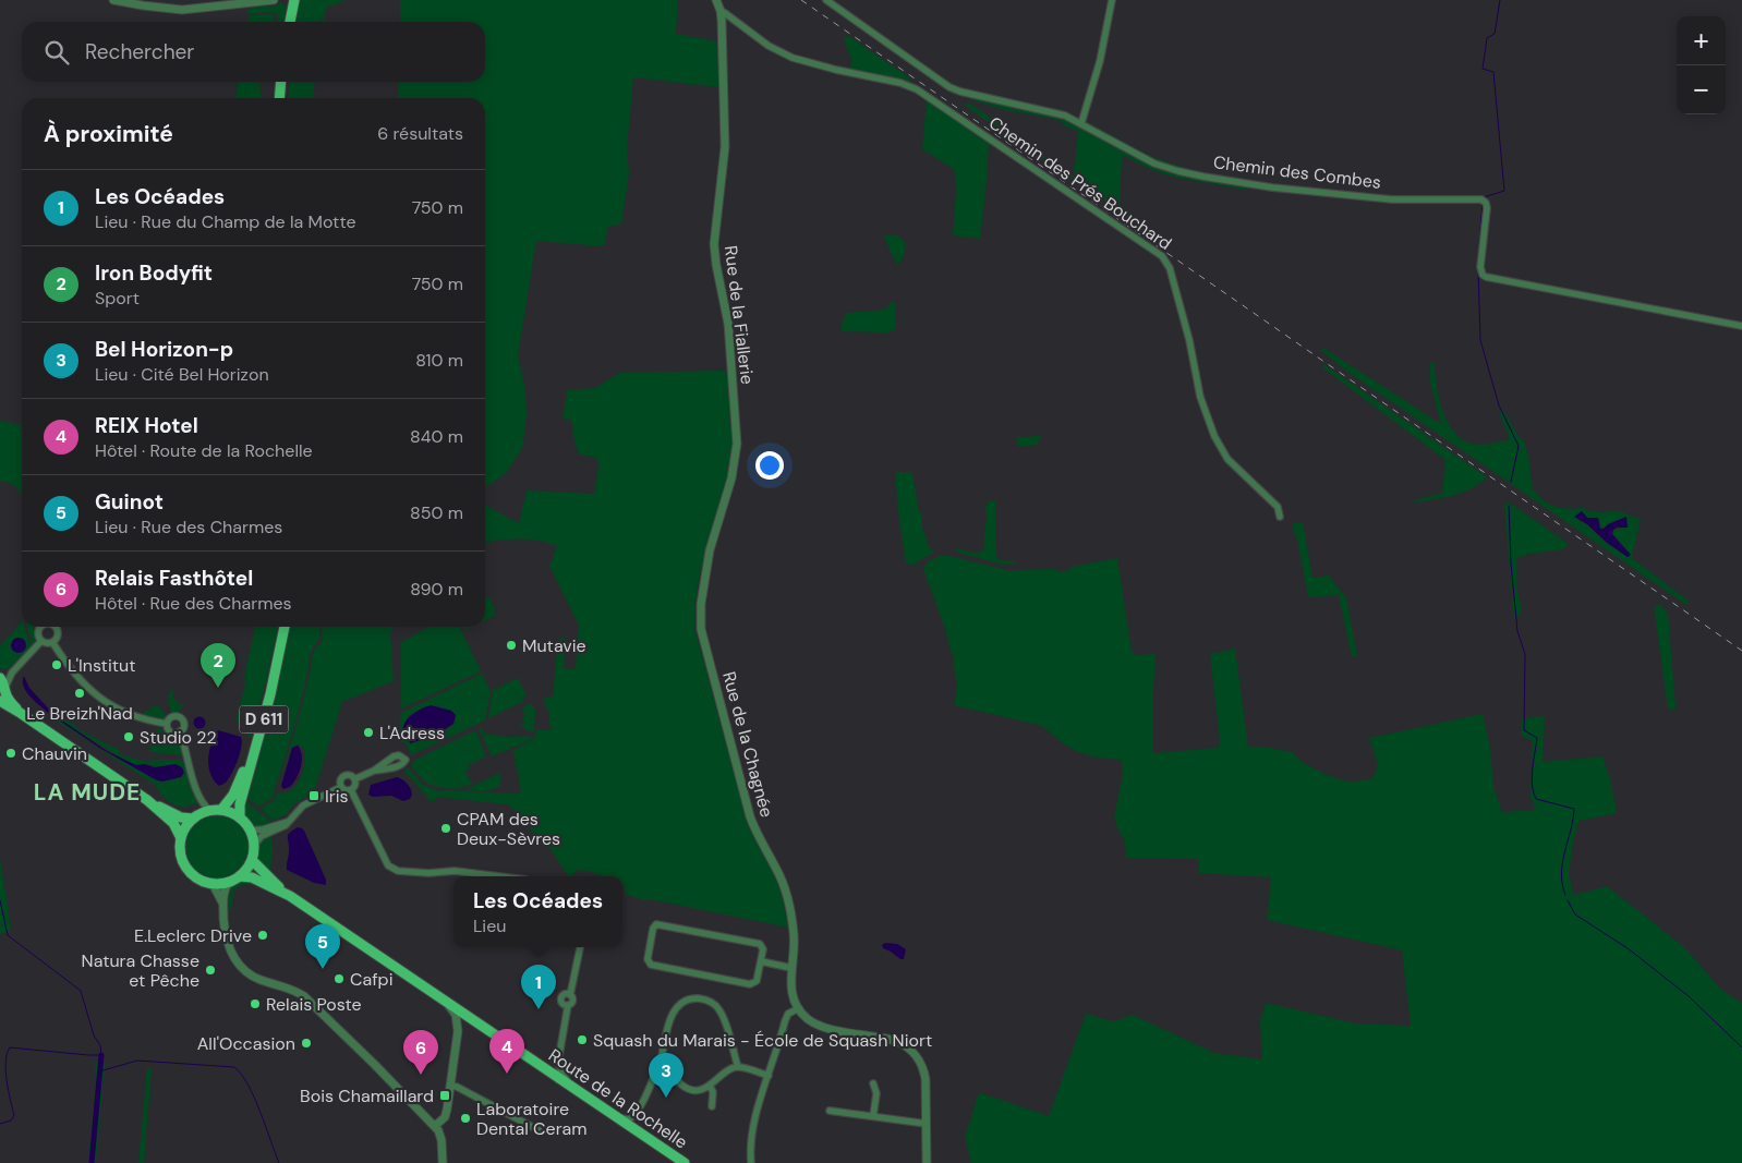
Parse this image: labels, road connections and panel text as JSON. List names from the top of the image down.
{
  "streets": {
    "main road": ["D 611", "Route de la Rochelle"],
    "street": [
      "Chemin des Combes",
      "Chemin des Prés Bouchard",
      "Rue de la Fiallerie",
      "Rue de la Chagnée"
    ]
  },
  "crossings": [
    ["Chemin des Prés Bouchard", "Rue de la Fiallerie"],
    ["Rue de la Fiallerie", "Rue de la Chagnée"],
    ["D 611", "Route de la Rochelle"]
  ],
  "districts": ["LA MUDE"],
  "places": {
    "other": [
      "Mutavie",
      "L'Institut",
      "Le Breizh'Nad",
      "L'Adress",
      "Studio 22",
      "Chauvin",
      "CPAM des Deux-Sèvres",
      "E.Leclerc Drive",
      "Natura Chasse et Pêche",
      "Cafpi",
      "Relais Poste",
      "Squash du Marais - École de Squash Niort",
      "All'Occasion",
      "Laboratoire Dental Ceram"
    ],
    "transit": ["Iris", "Bois Chamaillard"]
  },
  "page": {
    "map_buttons": ["+", "−"],
    "search": "Rechercher",
    "heading": ["À proximité", "6 résultats"],
    "list": [
      {
        "mark": "1",
        "name": "Les Océades",
        "note": "Lieu · Rue du Champ de la Motte",
        "value": "750 m"
      },
      {
        "mark": "2",
        "name": "Iron Bodyfit",
        "note": "Sport",
        "value": "750 m"
      },
      {
        "mark": "3",
        "name": "Bel Horizon-p",
        "note": "Lieu · Cité Bel Horizon",
        "value": "810 m"
      },
      {
        "mark": "4",
        "name": "REIX Hotel",
        "note": "Hôtel · Route de la Rochelle",
        "value": "840 m"
      },
      {
        "mark": "5",
        "name": "Guinot",
        "note": "Lieu · Rue des Charmes",
        "value": "850 m"
      },
      {
        "mark": "6",
        "name": "Relais Fasthôtel",
        "note": "Hôtel · Rue des Charmes",
        "value": "890 m"
      }
    ],
    "pins": [
      "2",
      "5",
      "1",
      "4",
      "6",
      "3"
    ],
    "popup": ["Les Océades", "Lieu"]
  }
}
